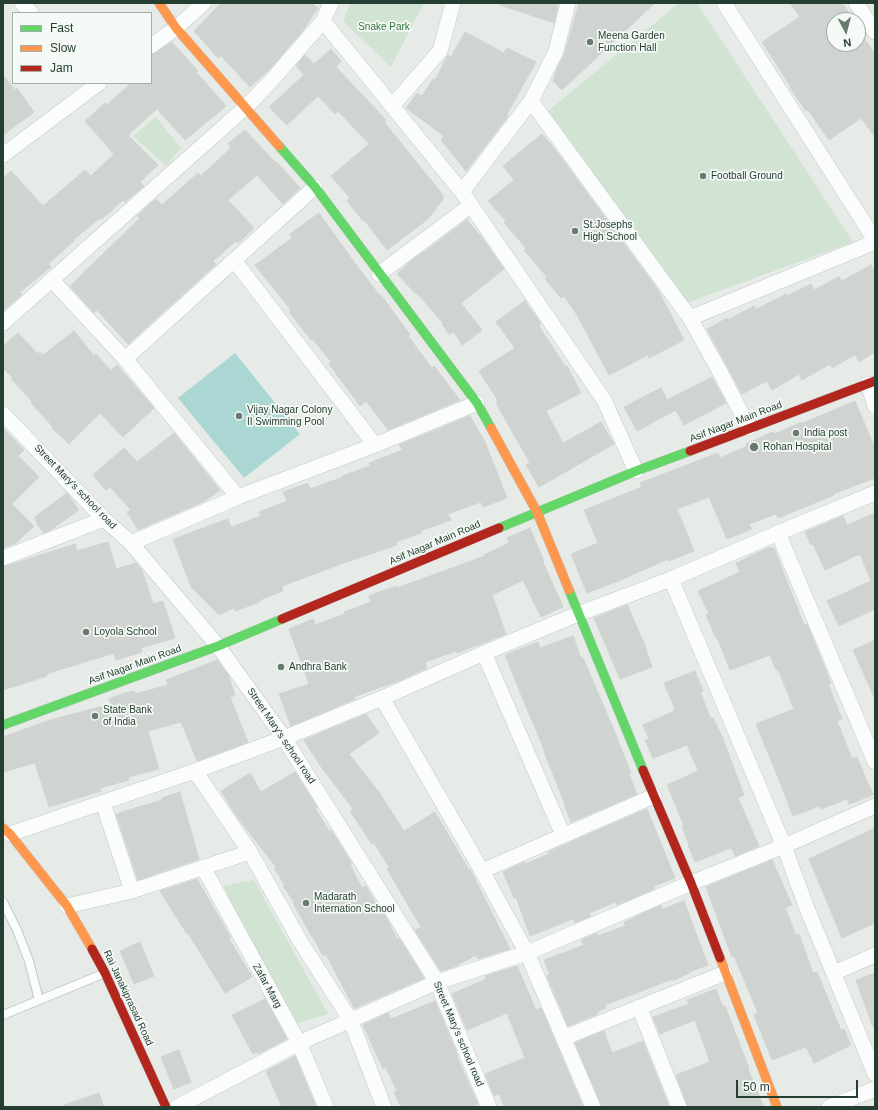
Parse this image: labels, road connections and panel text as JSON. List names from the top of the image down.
{
  "streets": {
    "street": [
      "Asif Nagar Main Road",
      "Street Mary's school road",
      "Zafar Marg",
      "Rai Janakiprasad Road"
    ]
  },
  "crossings": [
    ["Asif Nagar Main Road", "Street Mary's school road"]
  ],
  "parks": ["Snake Park"],
  "places": [
    "Meena Garden Function Hall",
    "Football Ground",
    "St.Josephs High School",
    "Vijay Nagar Colony II Swimming Pool",
    "India post",
    "Rohan Hospital",
    "Loyola School",
    "Andhra Bank",
    "State Bank of India",
    "Madarath Internation School"
  ],
  "legend": ["Fast", "Slow", "Jam"],
  "scale_bar": "50 m",
  "north": "bottom"
}
